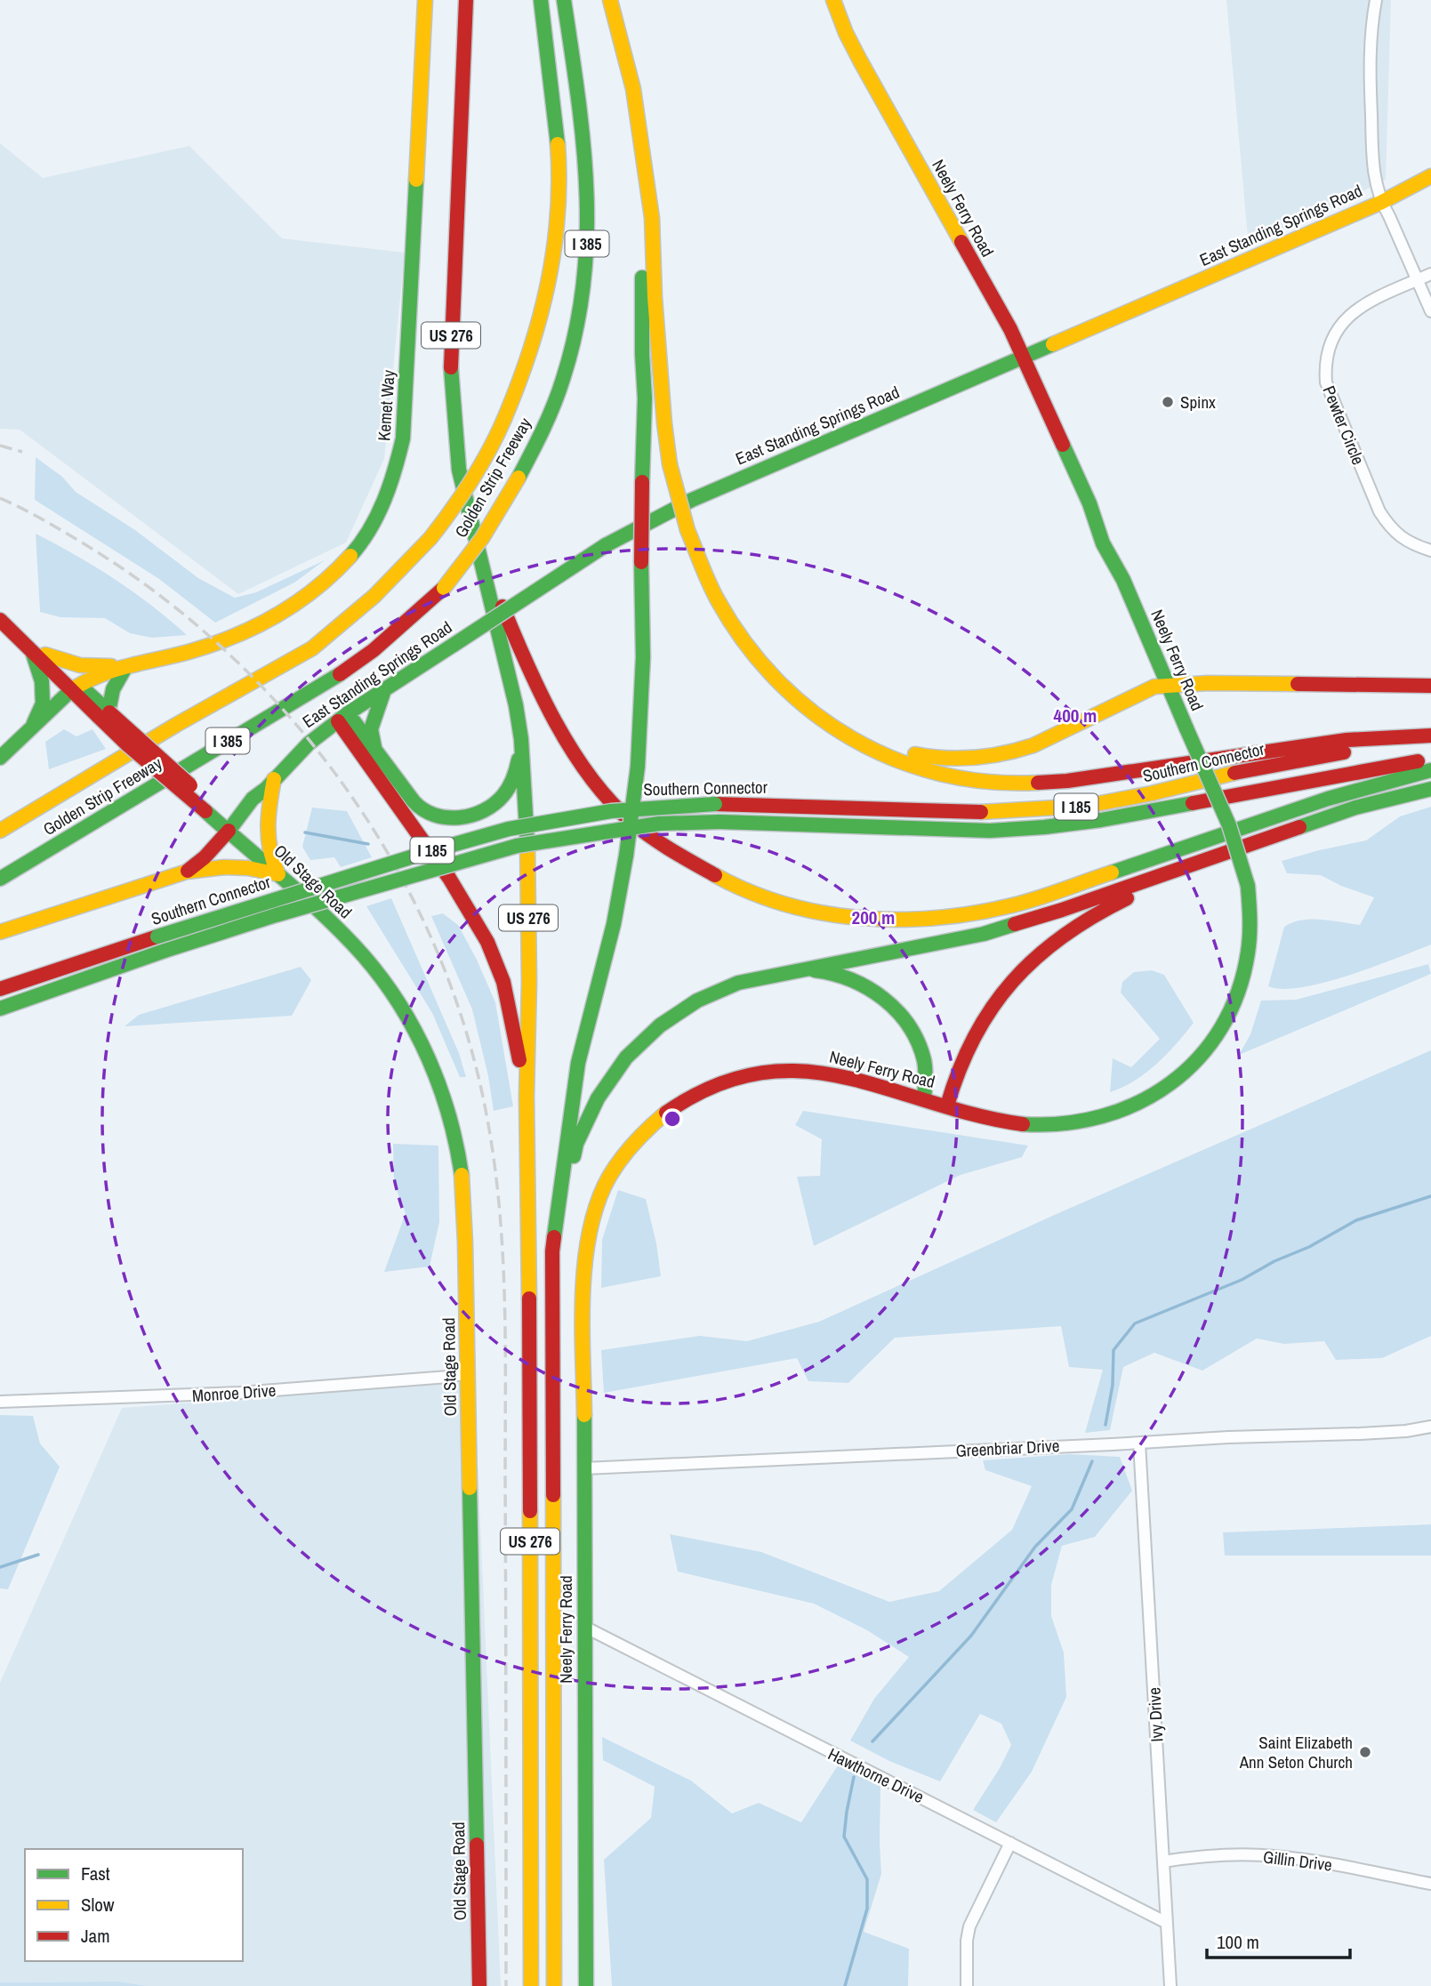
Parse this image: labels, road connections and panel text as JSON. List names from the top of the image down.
{
  "streets": {
    "main road": [
      "Neely Ferry Road",
      "East Standing Springs Road",
      "I 385",
      "US 276",
      "Kemet Way",
      "Golden Strip Freeway",
      "Southern Connector",
      "I 185",
      "Old Stage Road"
    ],
    "street": [
      "Pewter Circle",
      "Monroe Drive",
      "Greenbriar Drive",
      "Ivy Drive",
      "Hawthorne Drive",
      "Gillin Drive"
    ]
  },
  "crossings": [
    ["Neely Ferry Road", "East Standing Springs Road"],
    ["Neely Ferry Road", "Greenbriar Drive"],
    ["Neely Ferry Road", "Hawthorne Drive"],
    ["East Standing Springs Road", "Old Stage Road"],
    ["Kemet Way", "Old Stage Road"],
    ["Old Stage Road", "Monroe Drive"],
    ["Greenbriar Drive", "Ivy Drive"],
    ["Ivy Drive", "Hawthorne Drive"],
    ["Ivy Drive", "Gillin Drive"]
  ],
  "places": ["Spinx", "Saint Elizabeth Ann Seton Church"],
  "legend": ["Fast", "Slow", "Jam"],
  "scale_bar": "100 m",
  "rings": ["400 m", "200 m"]
}
